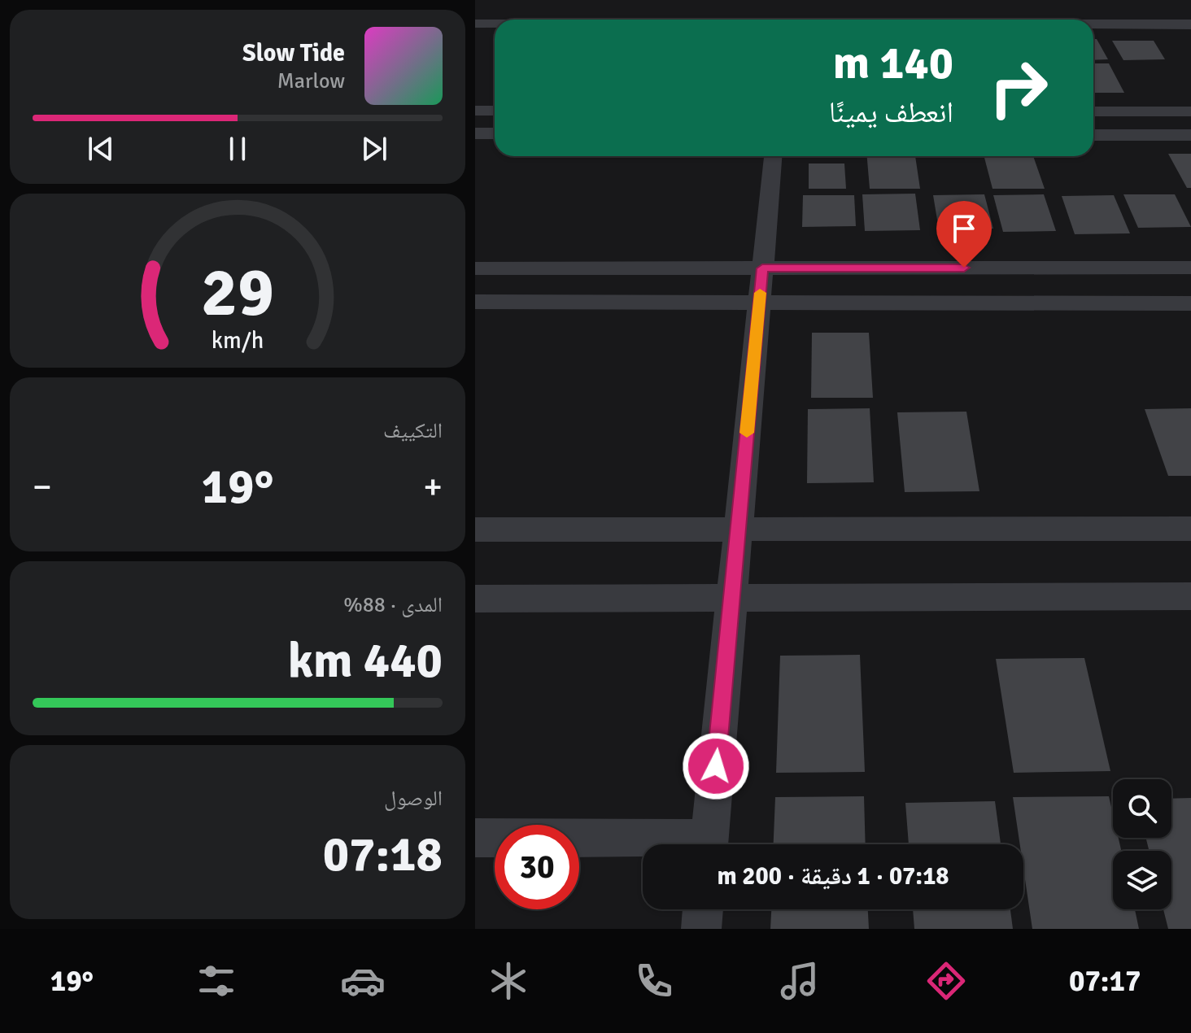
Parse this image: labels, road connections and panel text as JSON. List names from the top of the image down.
{
  "page": {
    "turn": ["140 m", "انعطف يمينًا"],
    "song": ["Slow Tide", "Marlow"],
    "tile": [
      "التكييف",
      ["المدى · 88%", "440 km"],
      ["الوصول", "07:18"]
    ],
    "heat": ["−", "19°", "+"],
    "limit": "30",
    "trip": "07:18 · 1 دقيقة · 200 m",
    "tabs": ["07:17", "19°"],
    "gauge": ["29", "km/h"]
  }
}
